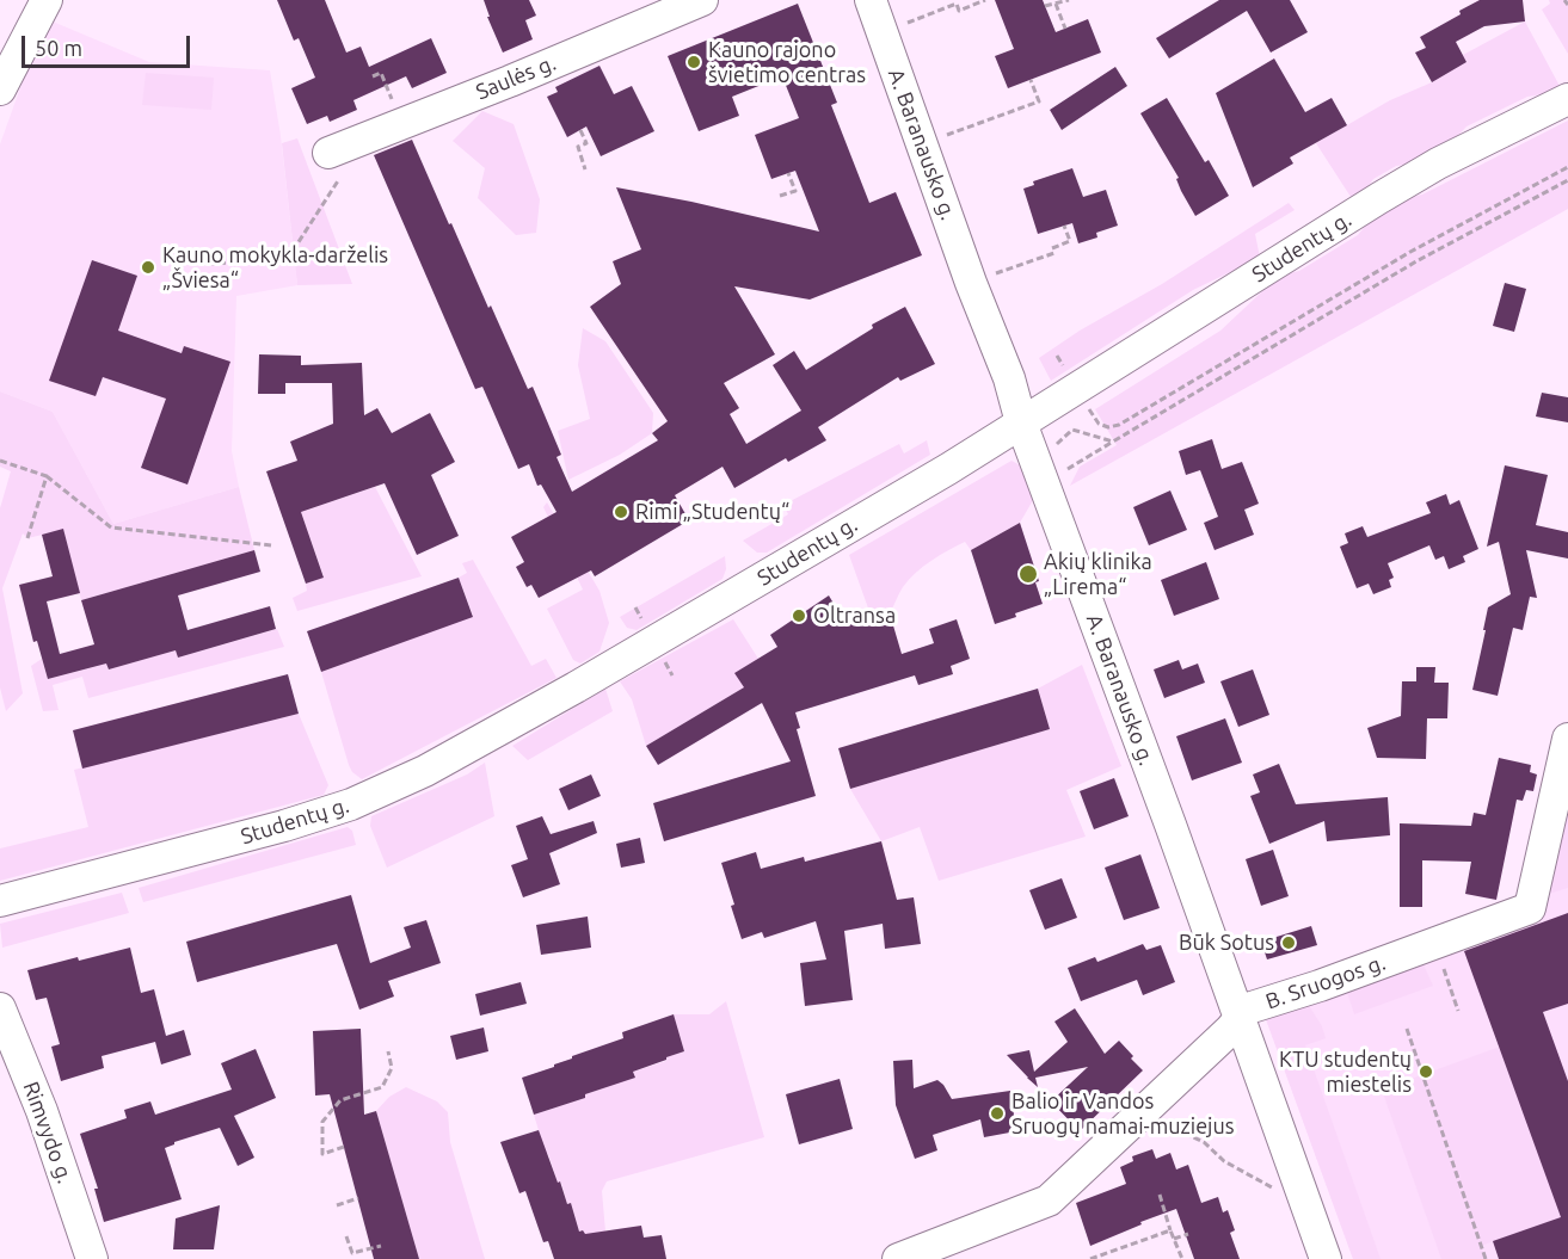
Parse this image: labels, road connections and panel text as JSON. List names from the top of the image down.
{
  "streets": {
    "street": [
      "Saulės g.",
      "A. Baranausko g.",
      "Studentų g.",
      "B. Sruogos g.",
      "Rimvydo g."
    ]
  },
  "crossings": [
    ["A. Baranausko g.", "Studentų g."],
    ["A. Baranausko g.", "B. Sruogos g."]
  ],
  "places": [
    "Kauno rajono švietimo centras",
    "Kauno mokykla-darželis „Šviesa“",
    "Rimi „Studentų“",
    "Akių klinika „Lirema“",
    "Oltransa",
    "Būk Sotus",
    "KTU studentų miestelis",
    "Balio ir Vandos Sruogų namai-muziejus"
  ],
  "scale_bar": "50 m"
}
